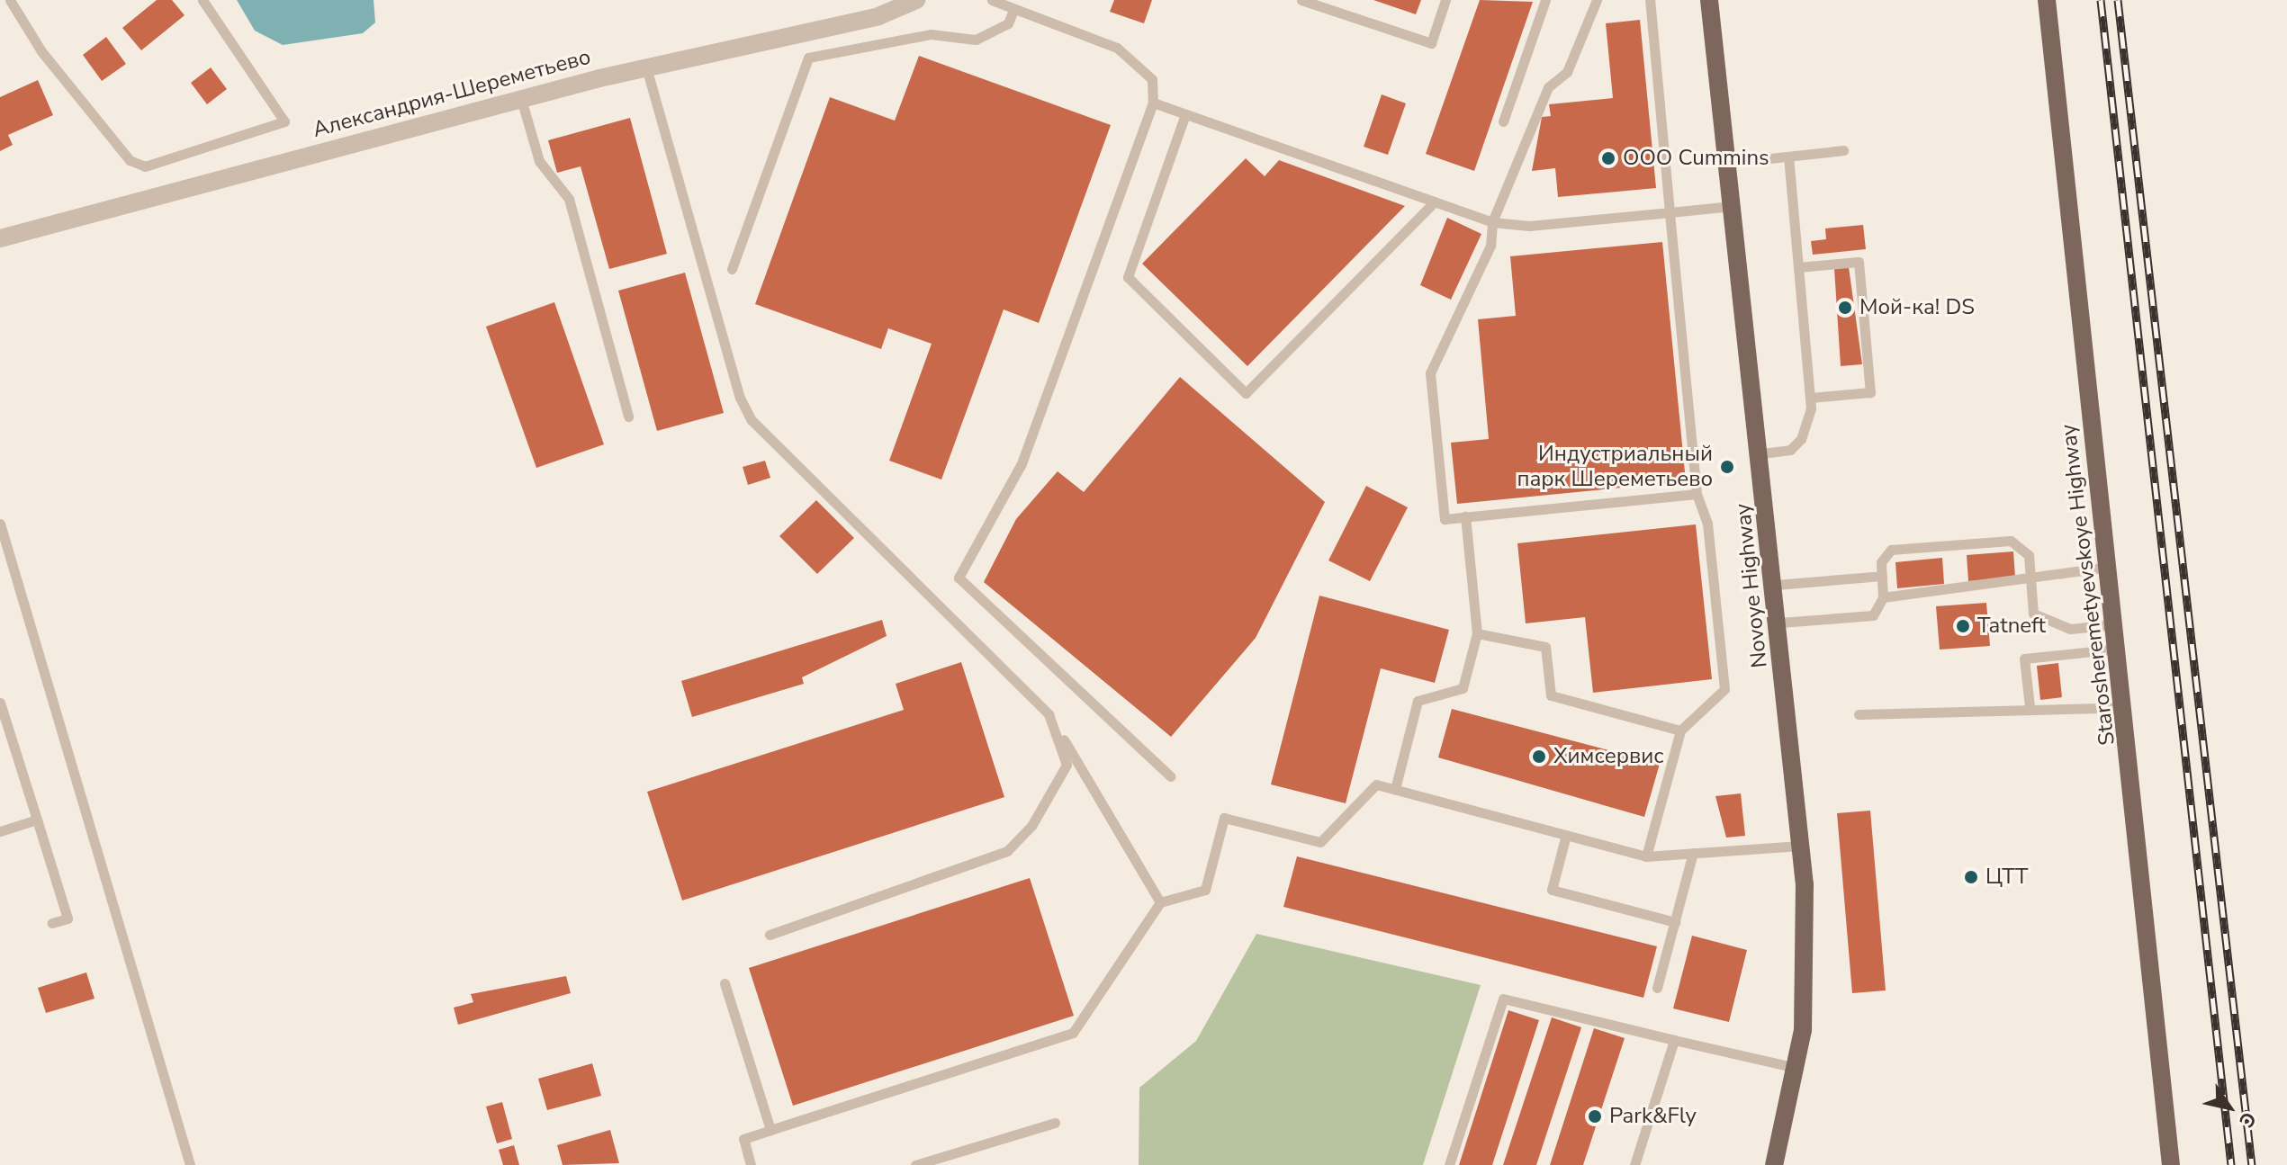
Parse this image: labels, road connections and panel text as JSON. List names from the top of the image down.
{
  "streets": {
    "main road": ["Starosheremetyevskoye Highway", "Novoye Highway"],
    "street": ["Александрия-Шереметьево"]
  },
  "places": [
    "OOO Cummins",
    "Мой-ка! DS",
    "Индустриальный парк Шереметьево",
    "Tatneft",
    "Химсервис",
    "ЦТТ",
    "Park&Fly"
  ],
  "north": "bottom right"
}
